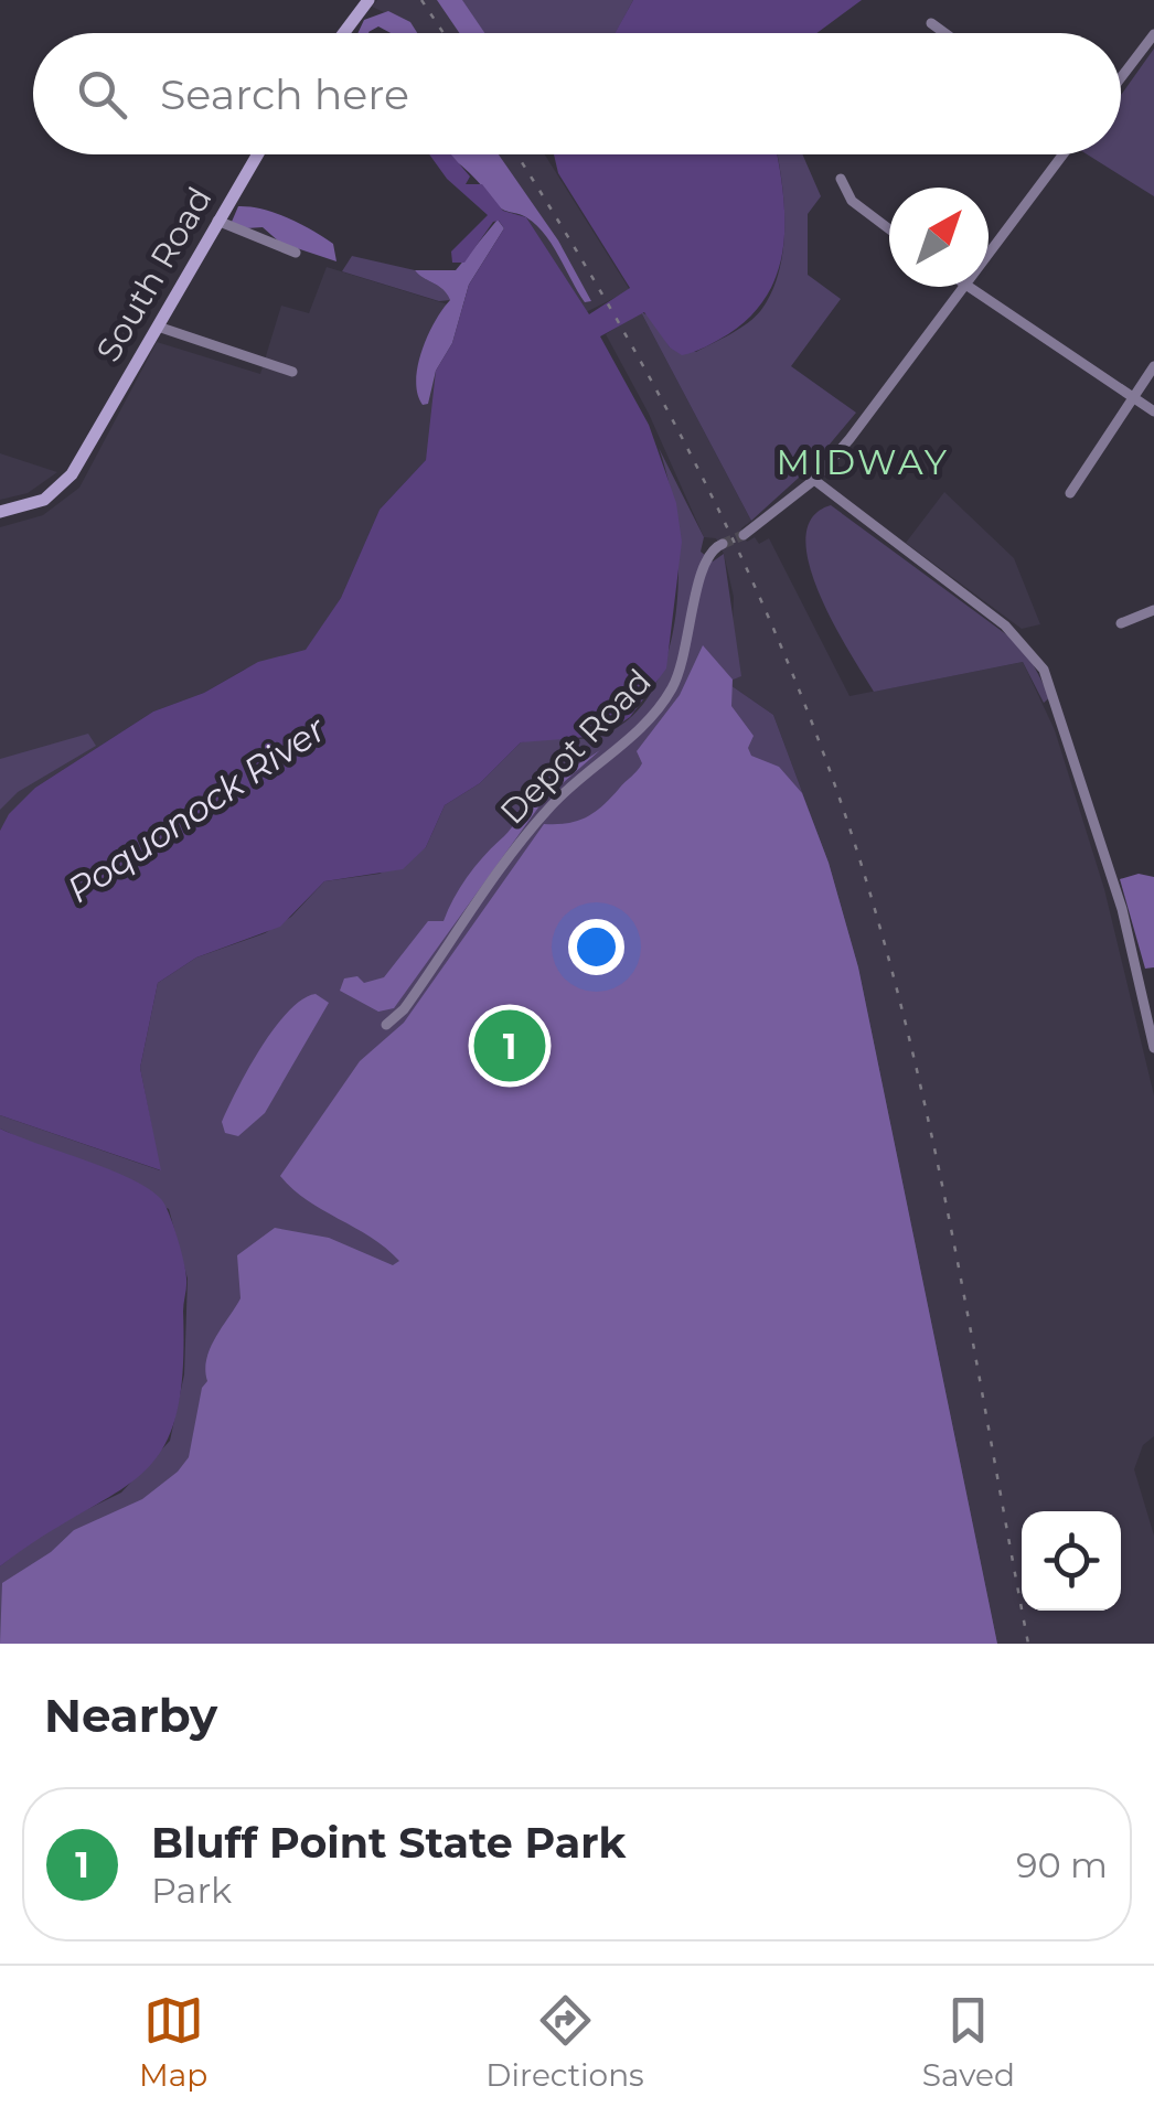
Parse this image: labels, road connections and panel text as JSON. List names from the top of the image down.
{
  "streets": {
    "main road": ["South Road"],
    "street": ["Depot Road"]
  },
  "districts": ["MIDWAY"],
  "water": ["Poquonock River"],
  "north": "top right",
  "page": {
    "search": "Search here",
    "pins": "1",
    "heading": "Nearby",
    "list": [
      {
        "mark": "1",
        "name": "Bluff Point State Park",
        "note": "Park",
        "value": "90 m"
      }
    ],
    "nav": ["Map", "Directions", "Saved"]
  }
}
